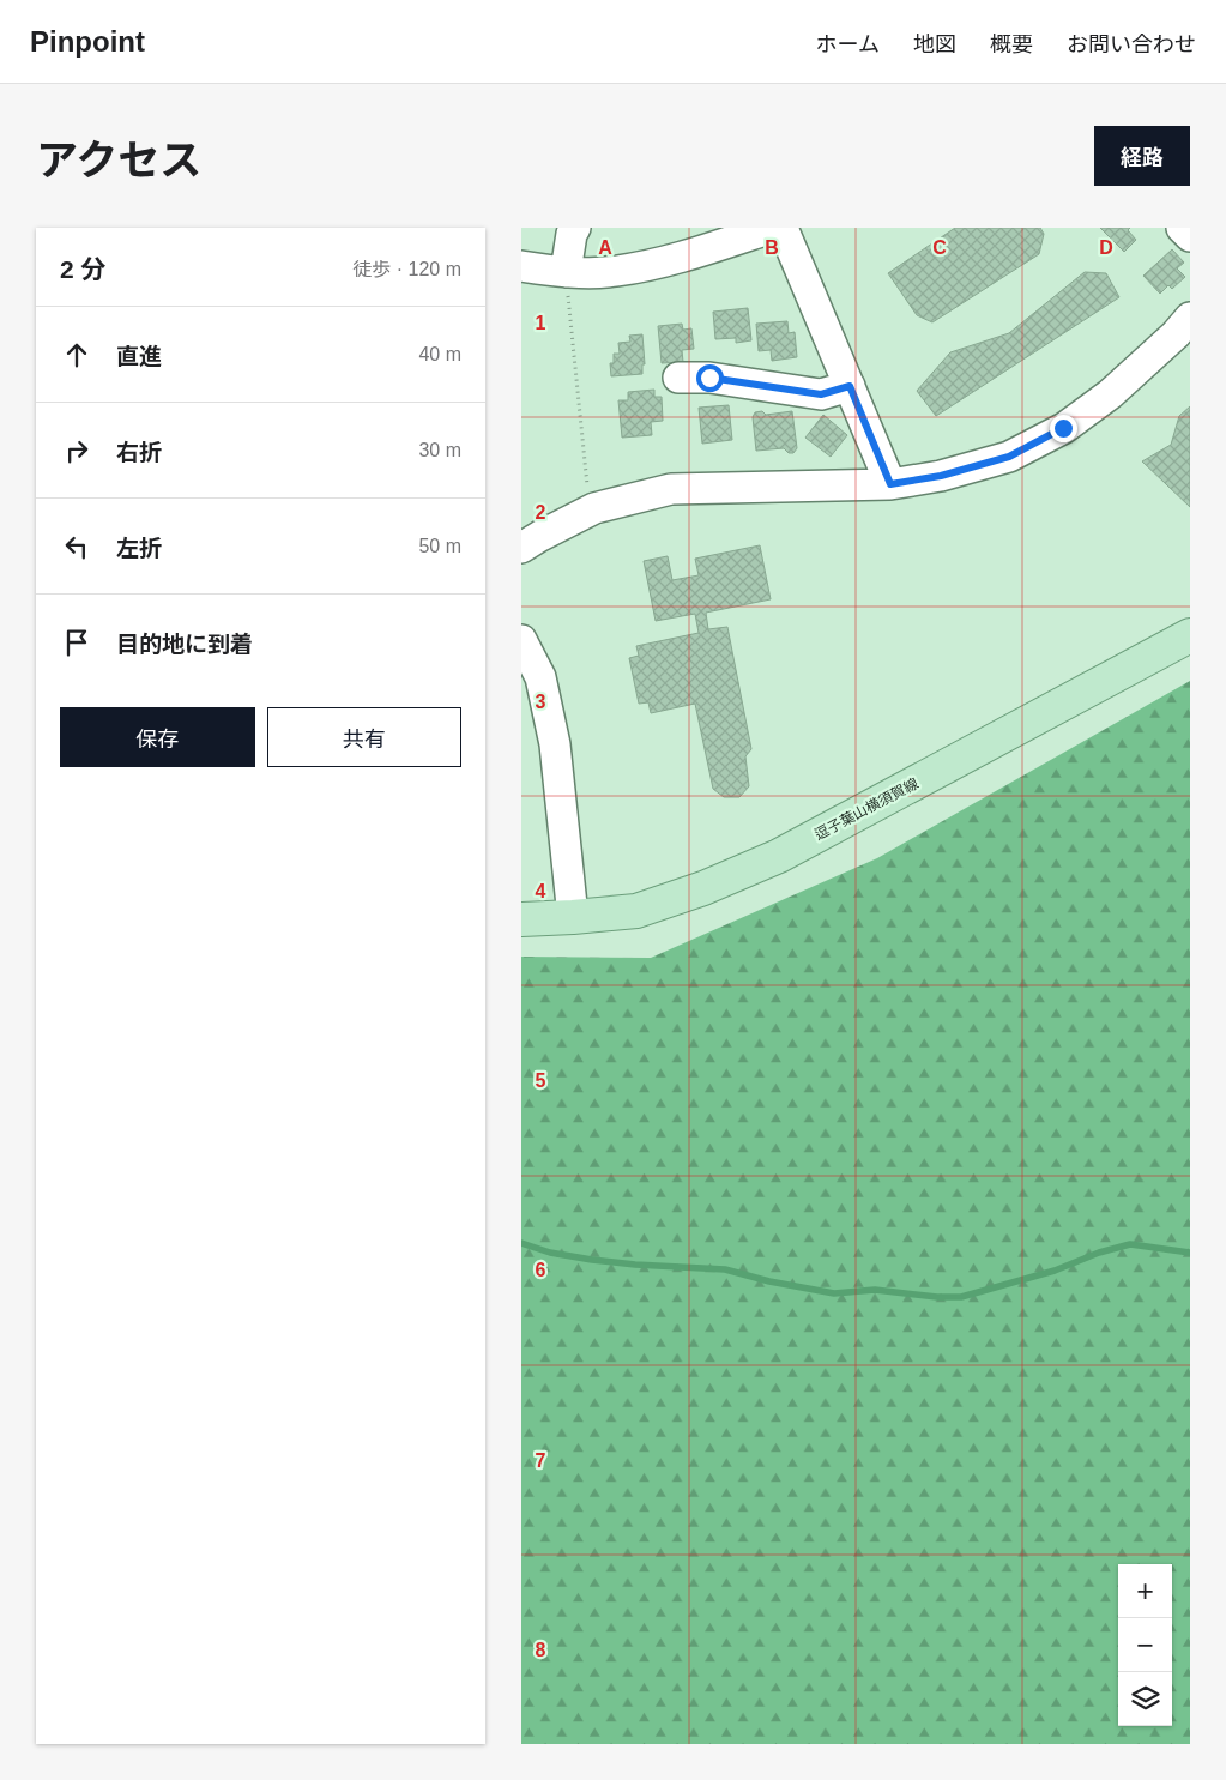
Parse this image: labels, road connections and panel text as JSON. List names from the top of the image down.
{
  "streets": {
    "main road": ["逗子葉山横須賀線"]
  },
  "page": {
    "header": "Pinpoint",
    "nav": [
      "ホーム",
      "地図",
      "概要",
      "お問い合わせ"
    ],
    "title": "アクセス",
    "buttons": [
      "経路",
      ["保存", "共有"]
    ],
    "heading": ["2 分", "徒歩 · 120 m"],
    "list": [
      ["直進", "40 m"],
      ["右折", "30 m"],
      ["左折", "50 m"],
      "目的地に到着"
    ],
    "map_buttons": ["+", "−"]
  },
  "grid": {
    "columns": [
      "A",
      "B",
      "C",
      "D"
    ],
    "rows": [
      "1",
      "2",
      "3",
      "4",
      "5",
      "6",
      "7",
      "8"
    ]
  }
}
